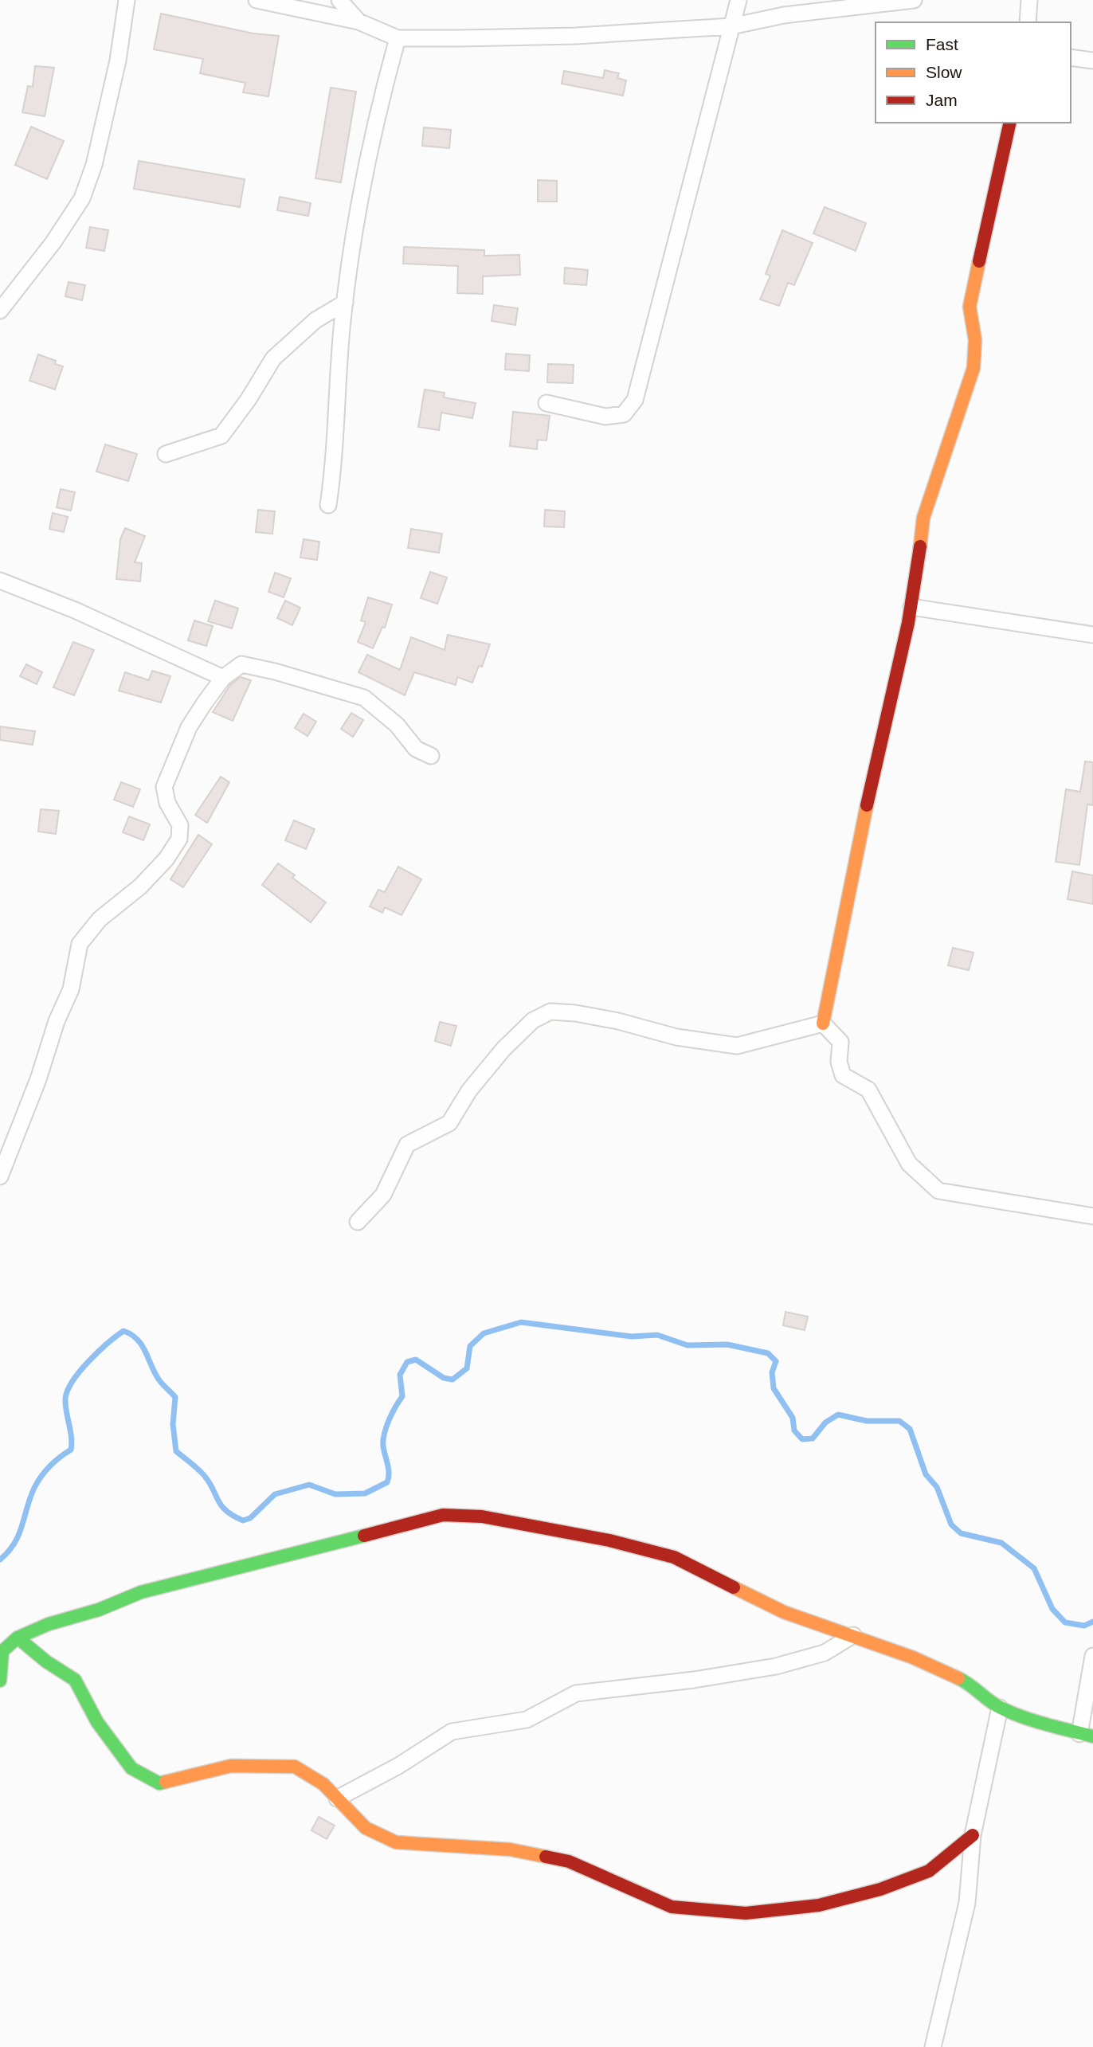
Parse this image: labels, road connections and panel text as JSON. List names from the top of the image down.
{
  "legend": ["Fast", "Slow", "Jam"]
}
